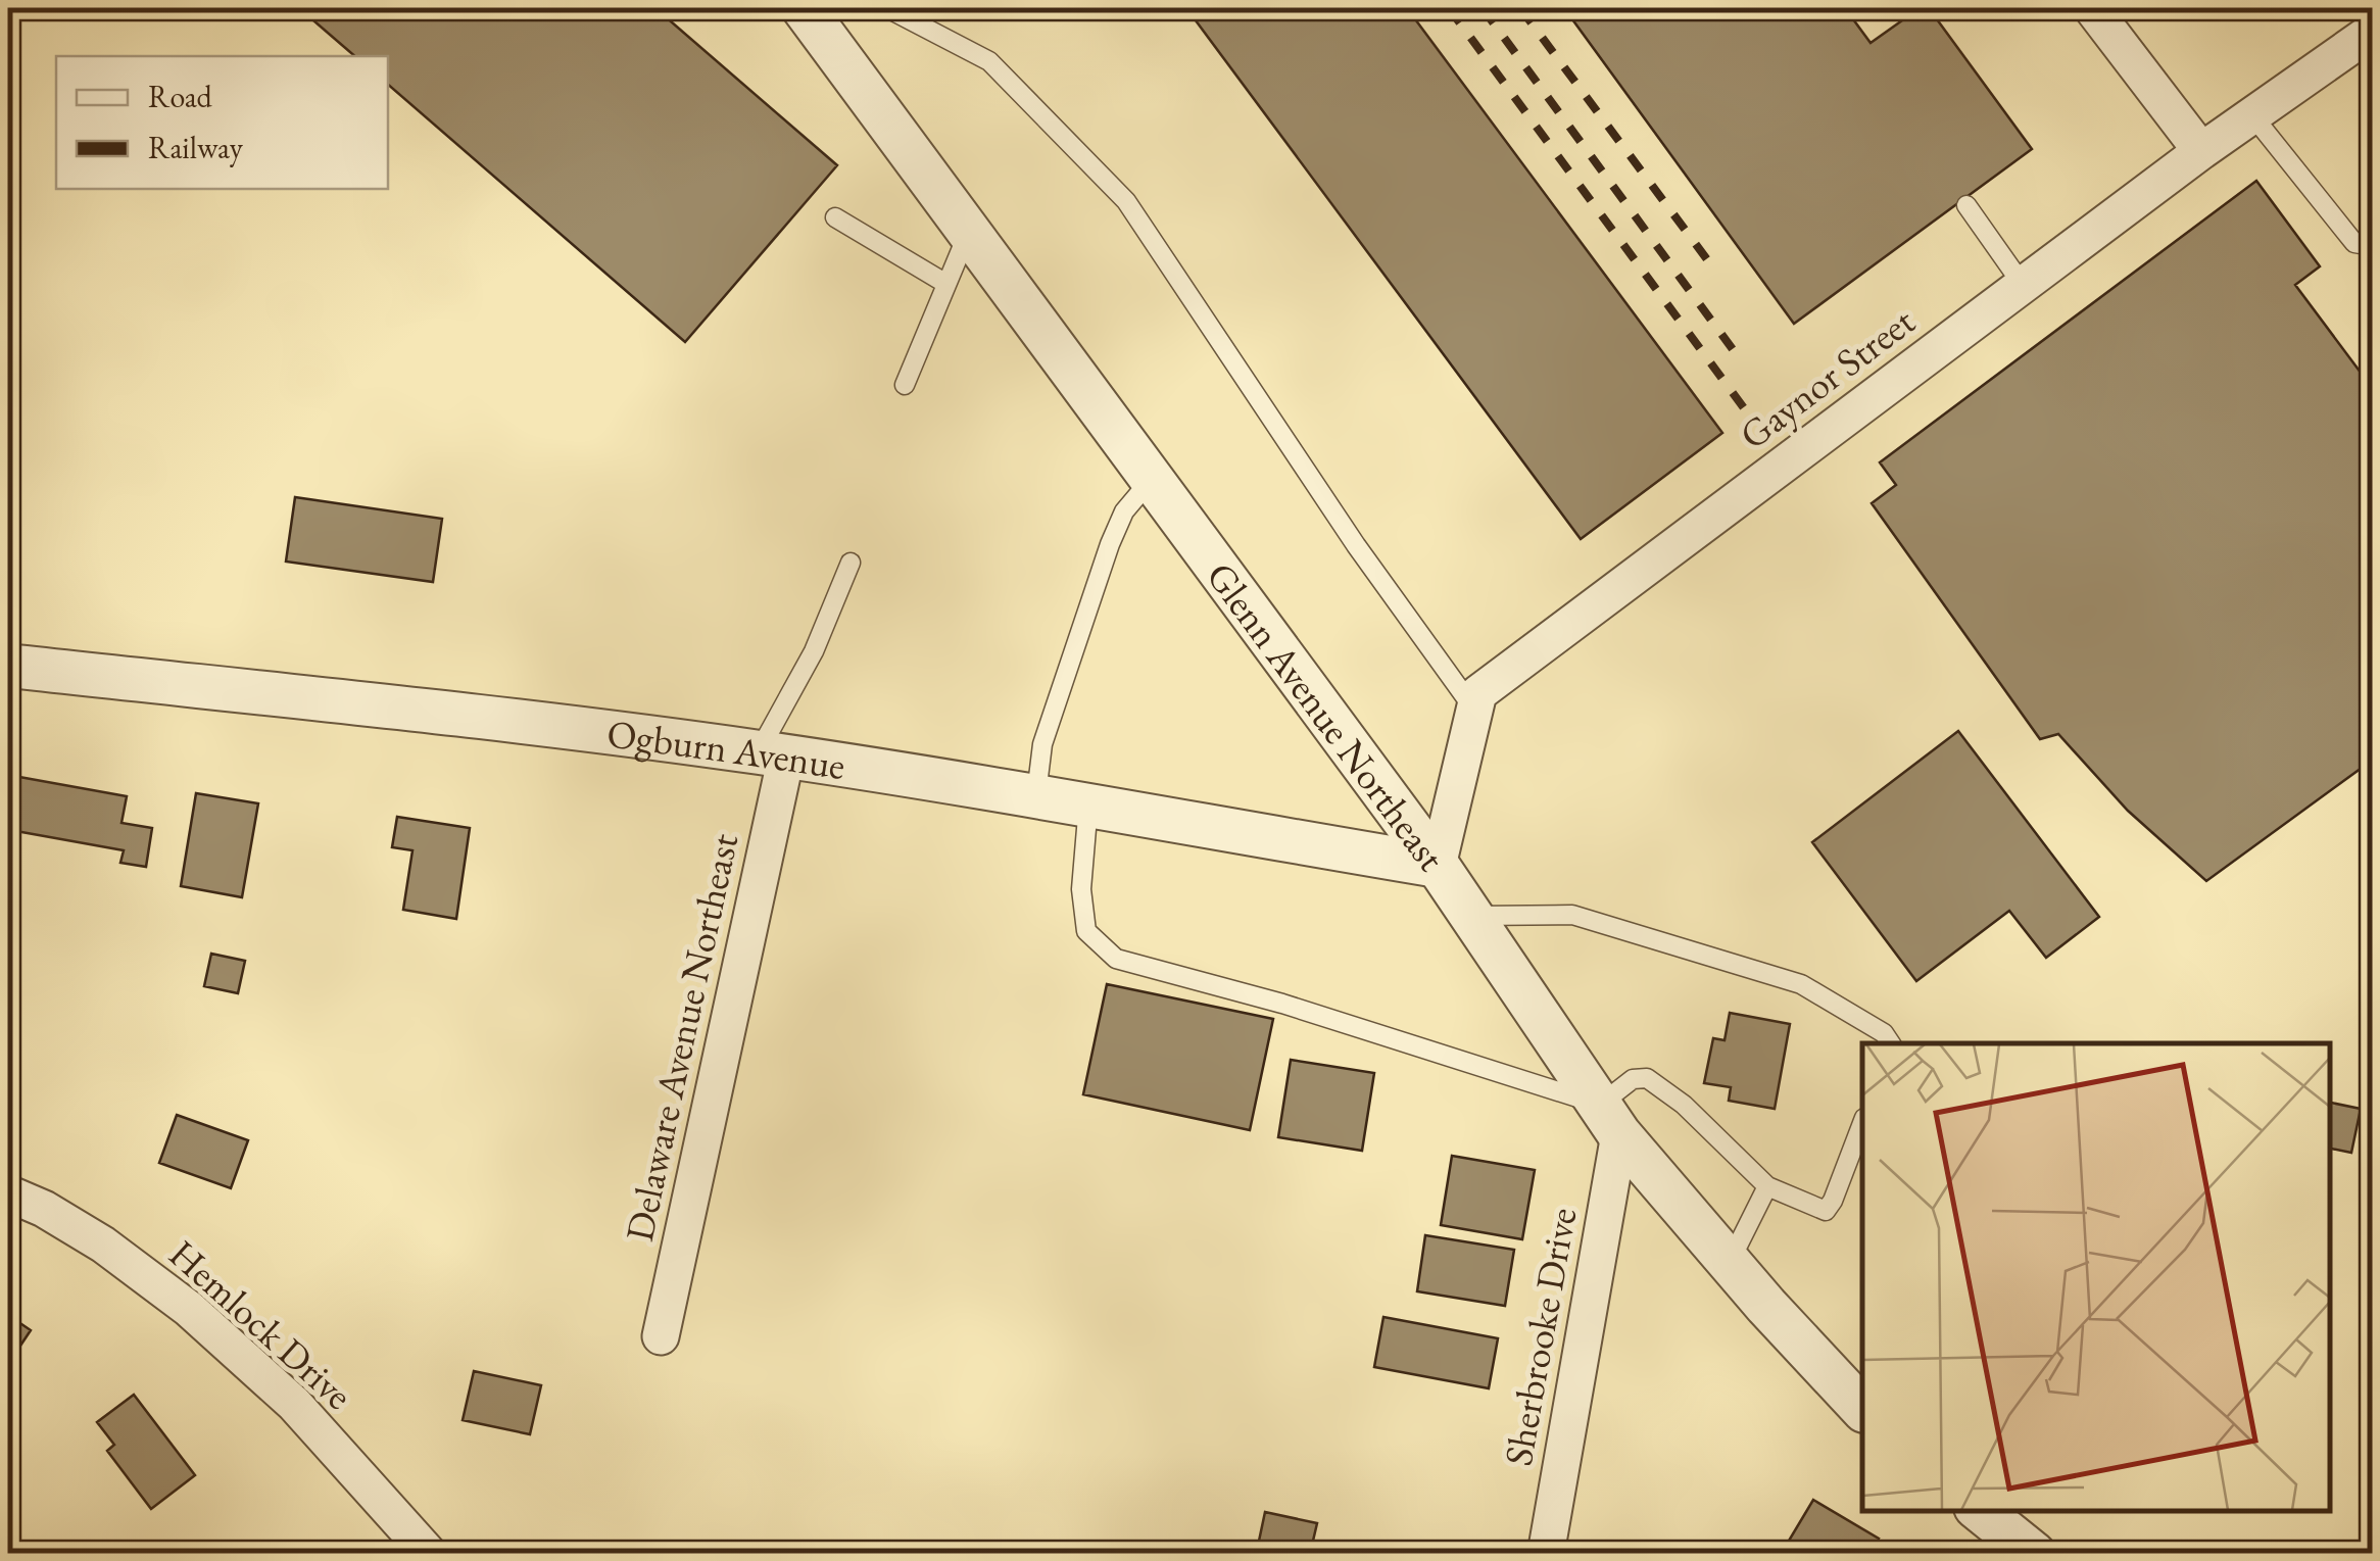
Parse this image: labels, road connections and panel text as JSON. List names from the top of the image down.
{
  "streets": {
    "street": [
      "Gaynor Street",
      "Glenn Avenue Northeast",
      "Ogburn Avenue",
      "Delaware Avenue Northeast",
      "Hemlock Drive",
      "Sherbrooke Drive"
    ]
  },
  "crossings": [
    ["Gaynor Street", "Glenn Avenue Northeast"],
    ["Gaynor Street", "Ogburn Avenue"],
    ["Glenn Avenue Northeast", "Ogburn Avenue"],
    ["Glenn Avenue Northeast", "Sherbrooke Drive"],
    ["Ogburn Avenue", "Delaware Avenue Northeast"]
  ],
  "legend": ["Road", "Railway"]
}
